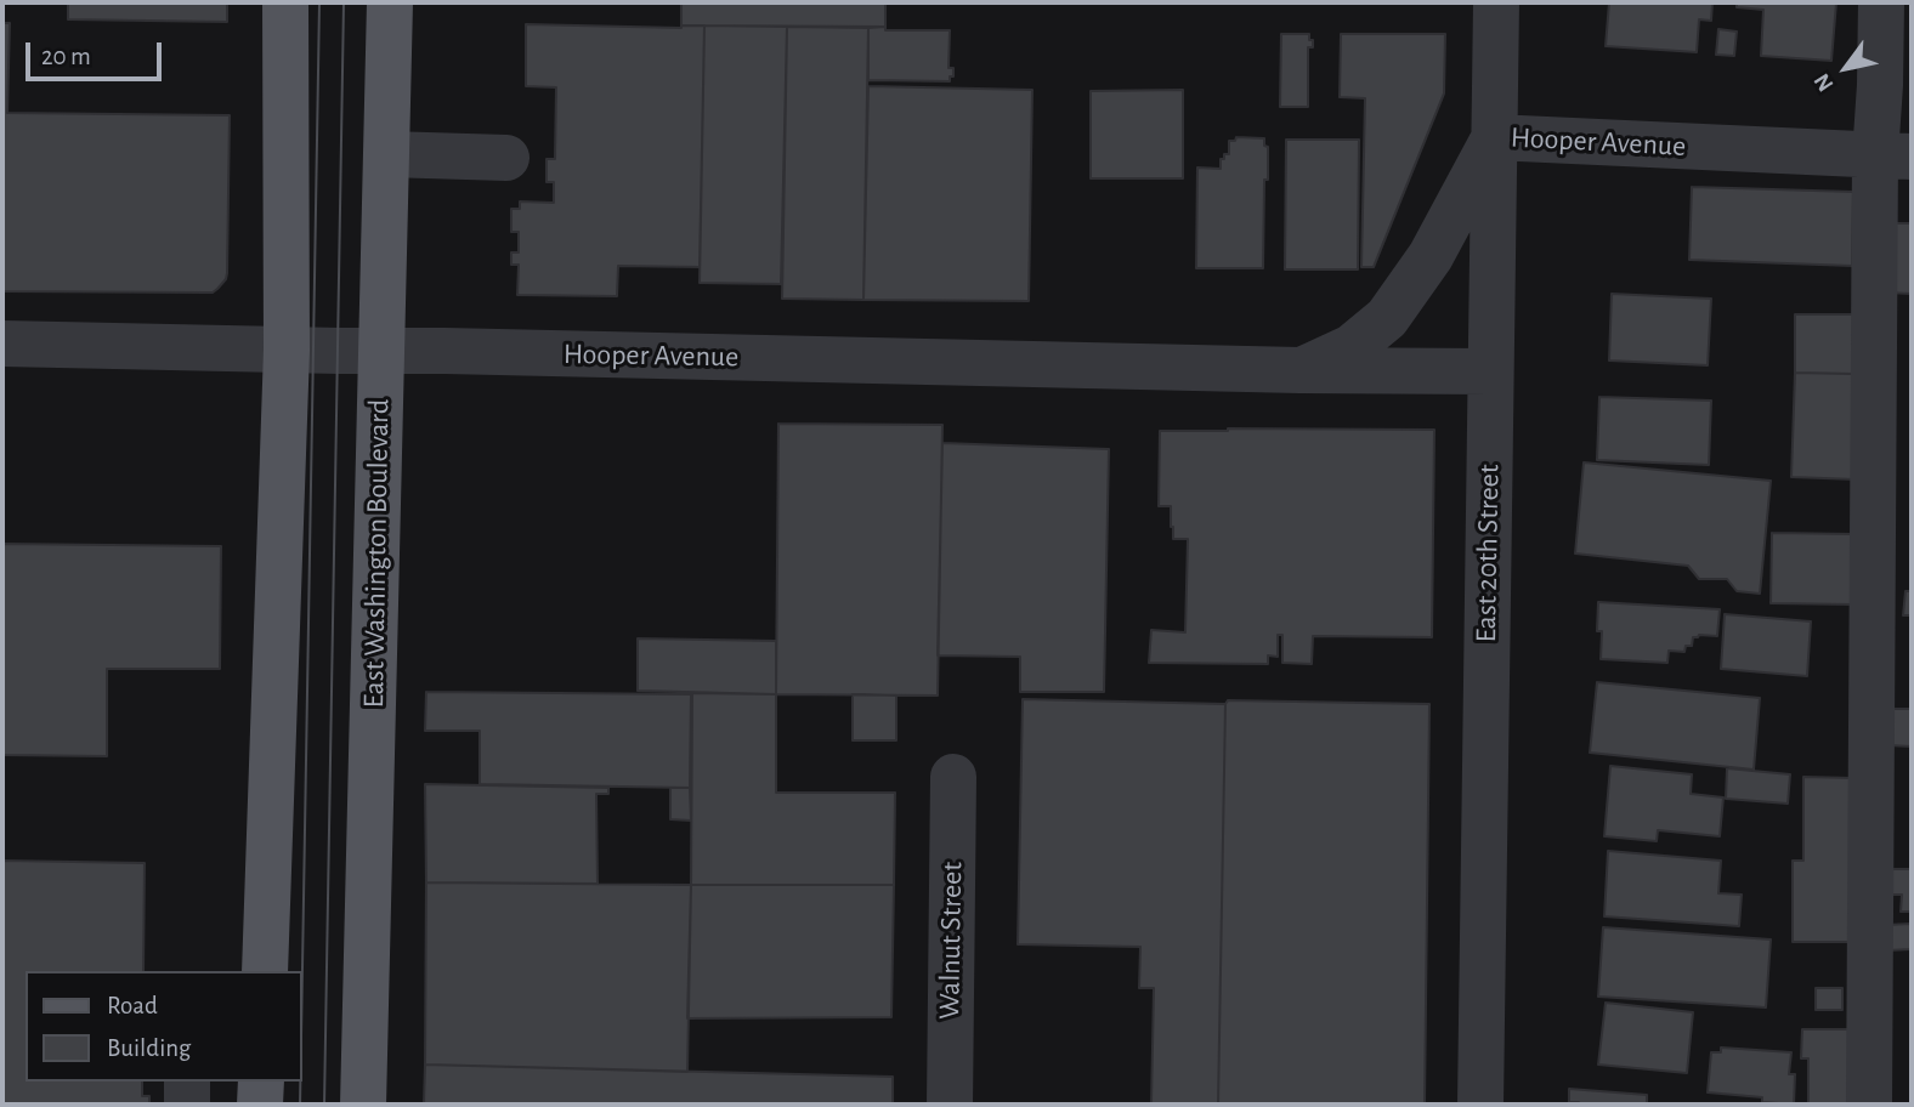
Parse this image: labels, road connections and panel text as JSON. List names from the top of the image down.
{
  "streets": {
    "main road": ["East Washington Boulevard"],
    "street": ["Hooper Avenue", "East 20th Street", "Walnut Street"]
  },
  "crossings": [
    ["Hooper Avenue", "East Washington Boulevard"],
    ["Hooper Avenue", "East 20th Street"]
  ],
  "legend": ["Road", "Building"],
  "scale_bar": "20 m",
  "north": "bottom left"
}
